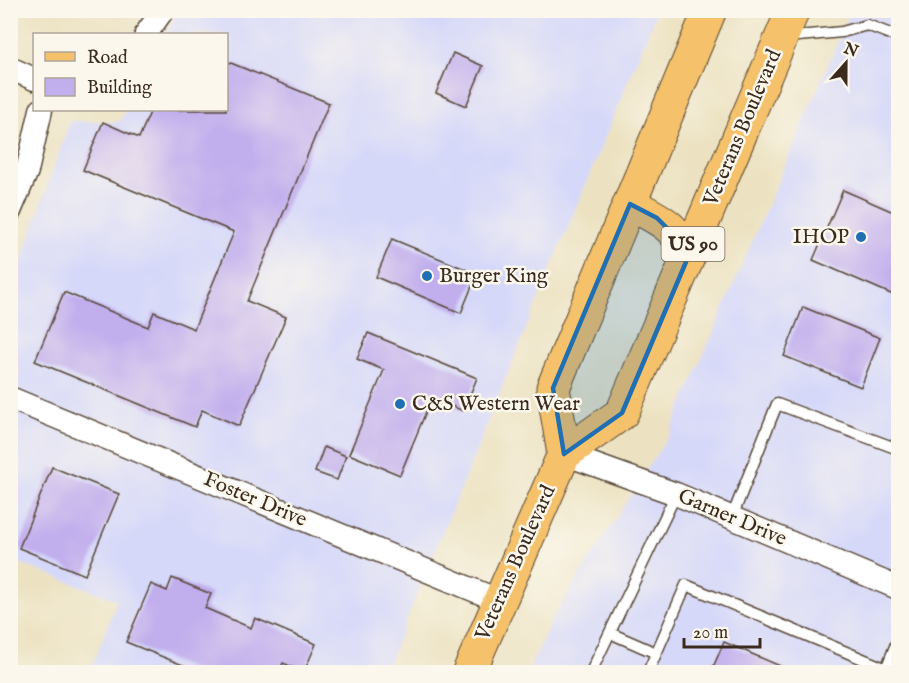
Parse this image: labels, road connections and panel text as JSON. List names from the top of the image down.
{
  "streets": {
    "main road": ["Veterans Boulevard", "US 90"],
    "street": ["Foster Drive", "Garner Drive"]
  },
  "crossings": [
    ["Veterans Boulevard", "Foster Drive"],
    ["Veterans Boulevard", "Garner Drive"]
  ],
  "places": ["IHOP", "Burger King", "C&S Western Wear"],
  "legend": ["Road", "Building"],
  "scale_bar": "20 m",
  "north": "top"
}
